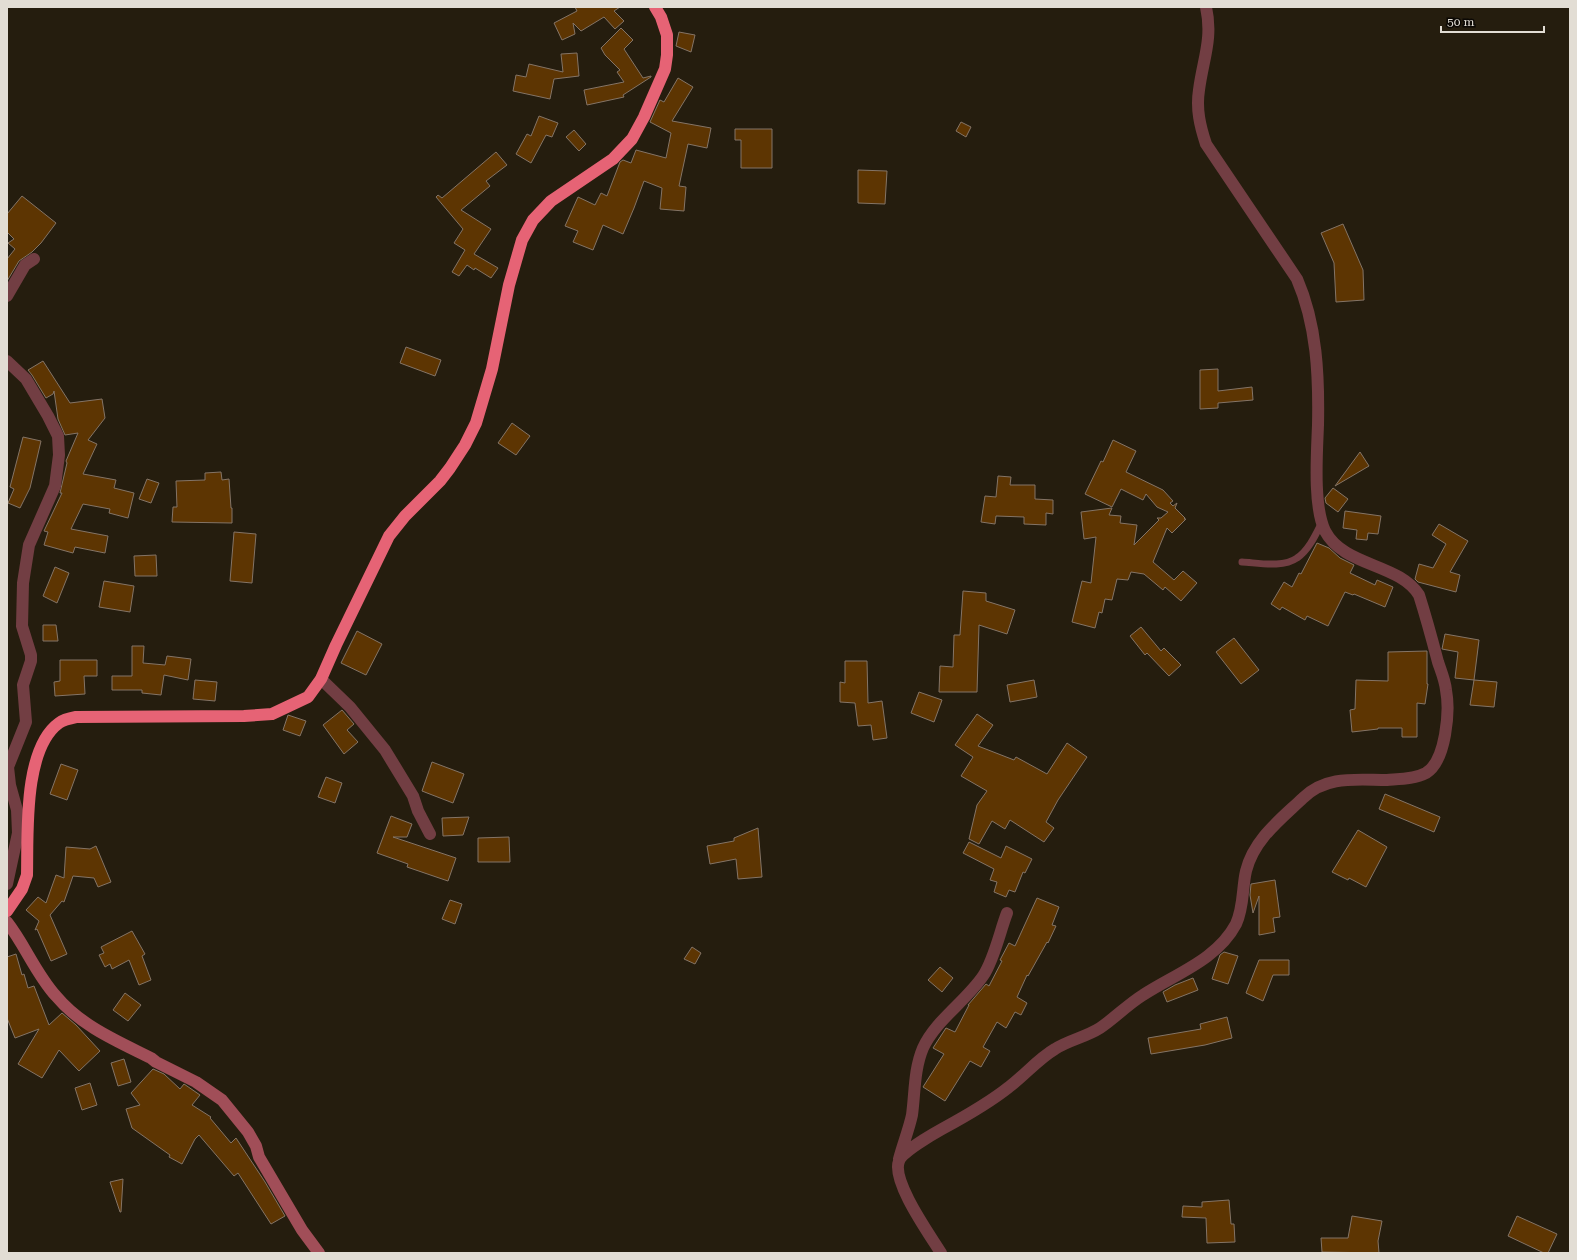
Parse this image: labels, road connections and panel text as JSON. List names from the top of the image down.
{
  "scale_bar": "50 m"
}
